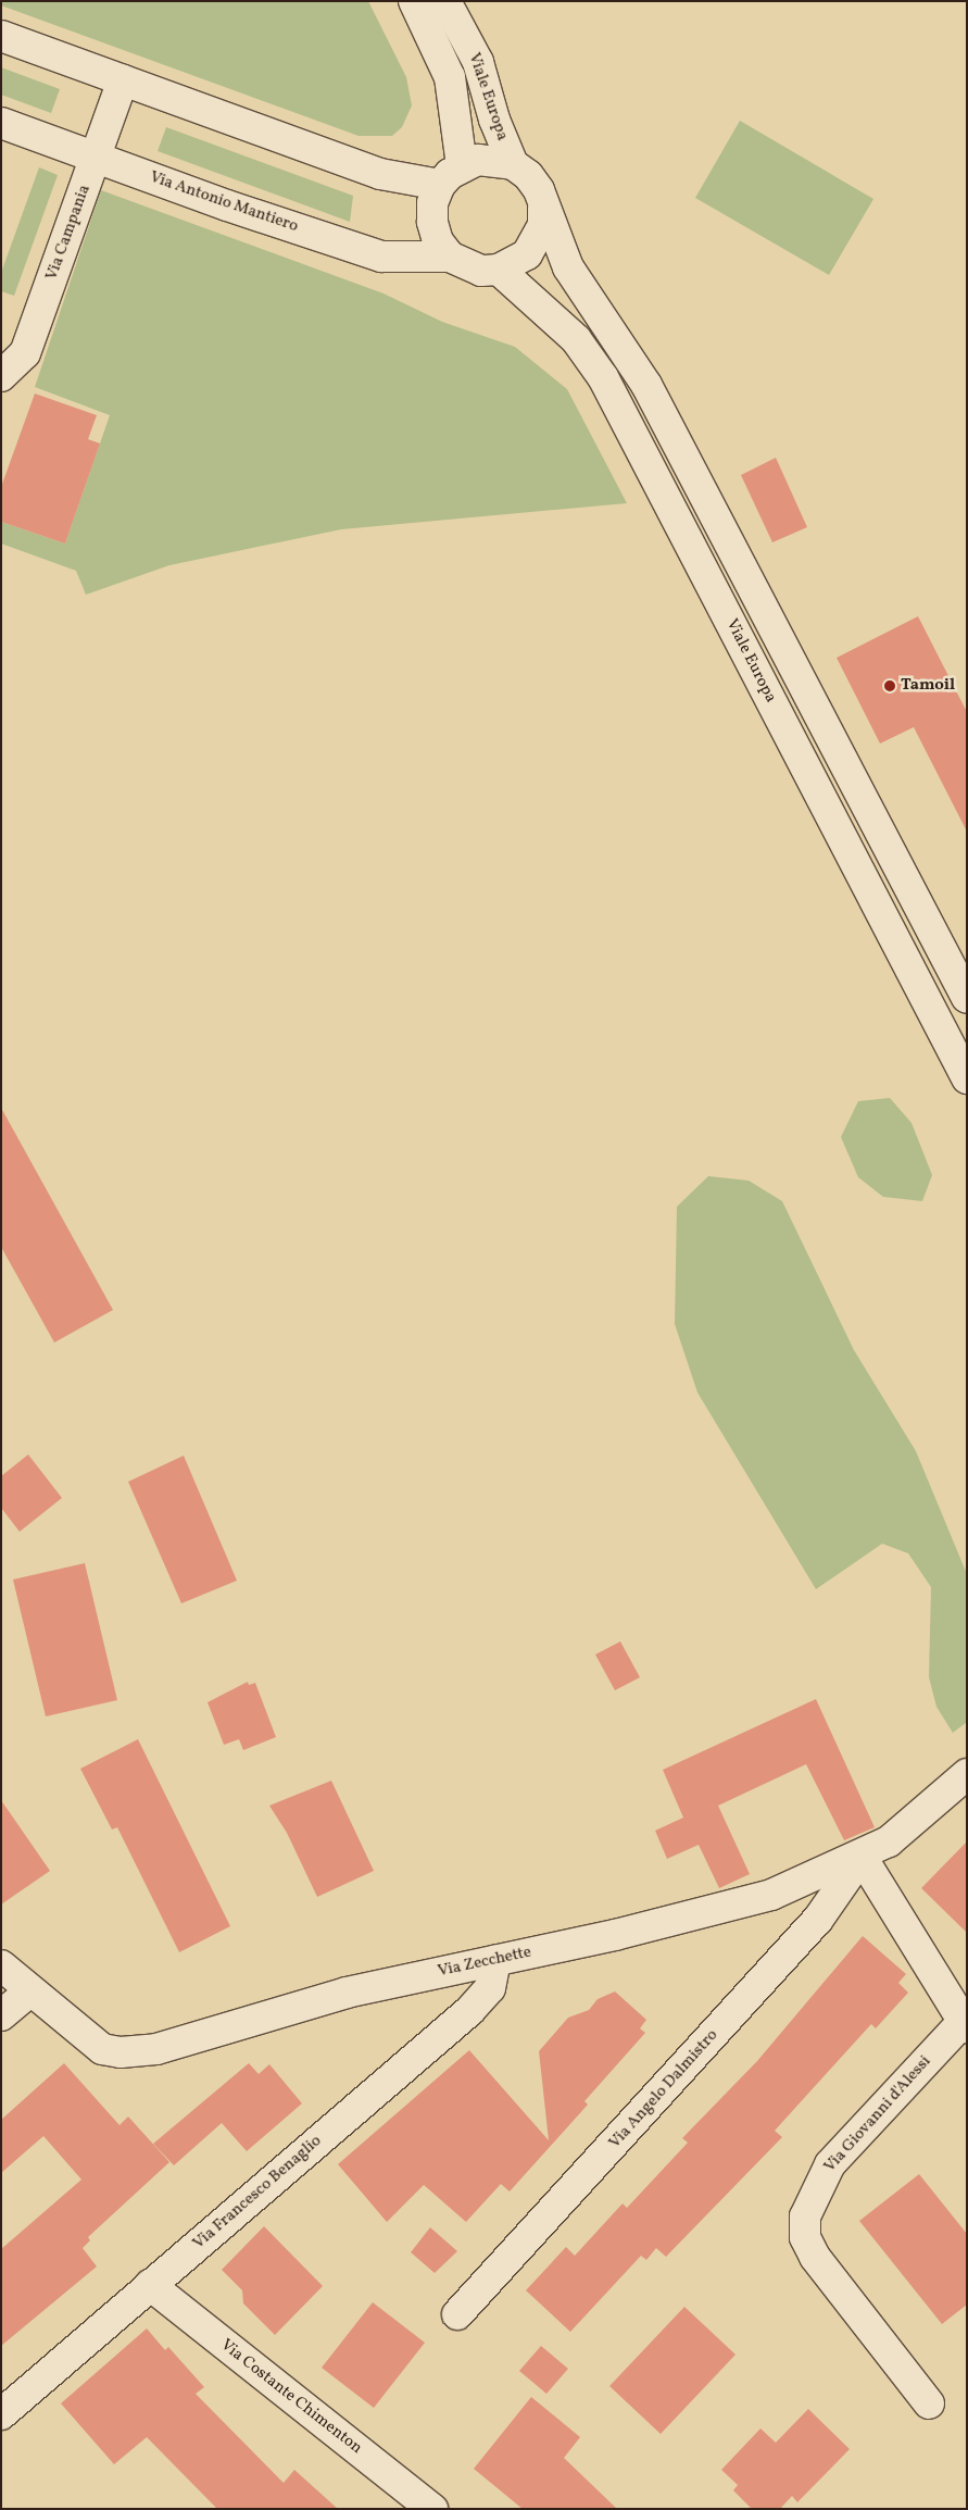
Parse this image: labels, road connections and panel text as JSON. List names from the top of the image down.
{
  "streets": {
    "street": [
      "Viale Europa",
      "Via Antonio Mantiero",
      "Via Campania",
      "Via Zecchette",
      "Via Angelo Dalmistro",
      "Via Giovanni d'Alessi",
      "Via Francesco Benaglio",
      "Via Costante Chimenton"
    ]
  },
  "crossings": [
    ["Viale Europa", "Via Antonio Mantiero"],
    ["Via Antonio Mantiero", "Via Campania"],
    ["Via Zecchette", "Via Angelo Dalmistro"],
    ["Via Zecchette", "Via Giovanni d'Alessi"],
    ["Via Zecchette", "Via Francesco Benaglio"],
    ["Via Angelo Dalmistro", "Via Giovanni d'Alessi"],
    ["Via Francesco Benaglio", "Via Costante Chimenton"]
  ],
  "places": ["Tamoil"]
}
